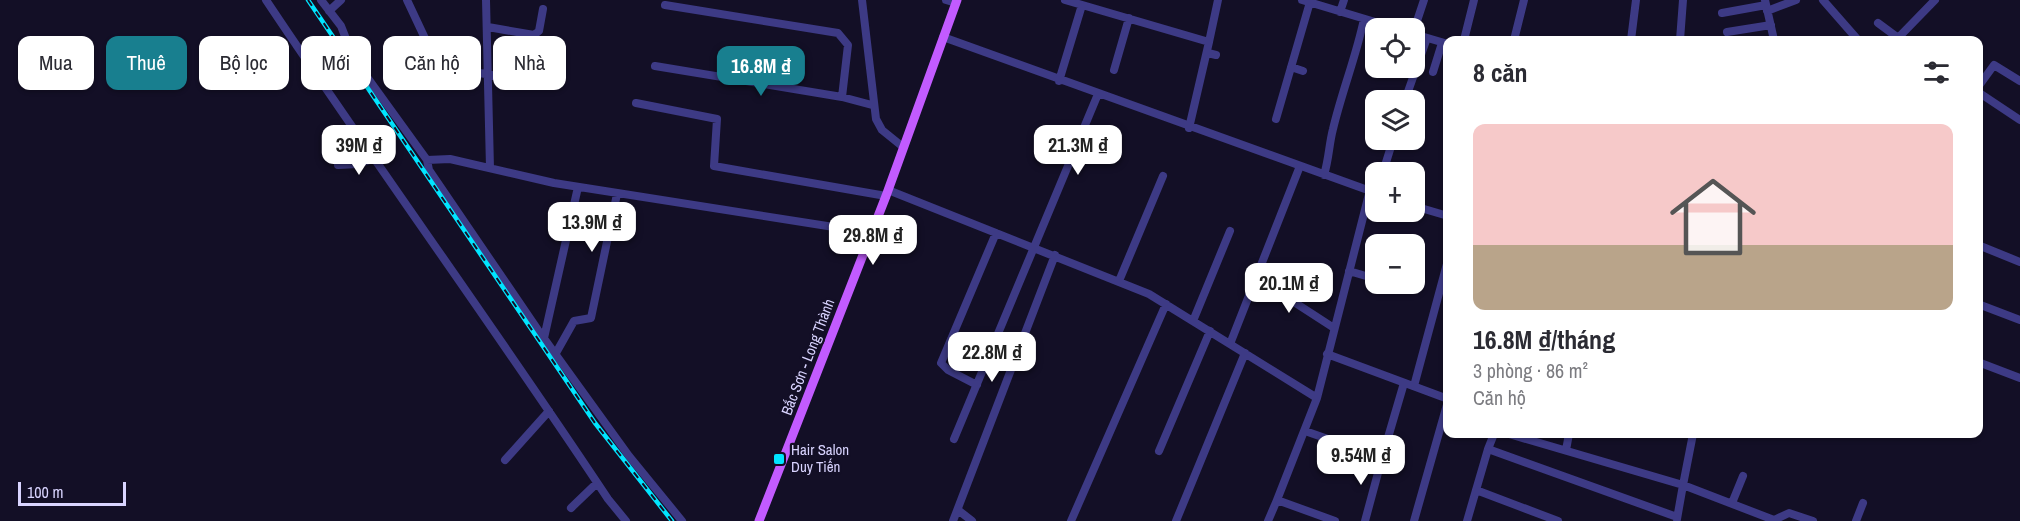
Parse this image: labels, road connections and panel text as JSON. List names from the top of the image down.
{
  "streets": {
    "main road": ["Bắc Sơn - Long Thành"]
  },
  "places": {
    "transit": ["Hair Salon Duy Tiến"]
  },
  "scale_bar": "100 m",
  "page": {
    "map_buttons": ["+", "−"],
    "chip": [
      "Mua",
      "Thuê",
      "Bộ lọc",
      "Mới",
      "Căn hộ",
      "Nhà"
    ],
    "heading": "8 căn",
    "price": [
      "16.8M ₫",
      "39M ₫",
      "21.3M ₫",
      "13.9M ₫",
      "29.8M ₫",
      "20.1M ₫",
      "22.8M ₫",
      "9.54M ₫"
    ],
    "list": [
      {
        "name": "16.8M ₫/tháng",
        "note": "3 phòng · 86 m² · Căn hộ"
      }
    ],
    "scale": "100 m"
  }
}
